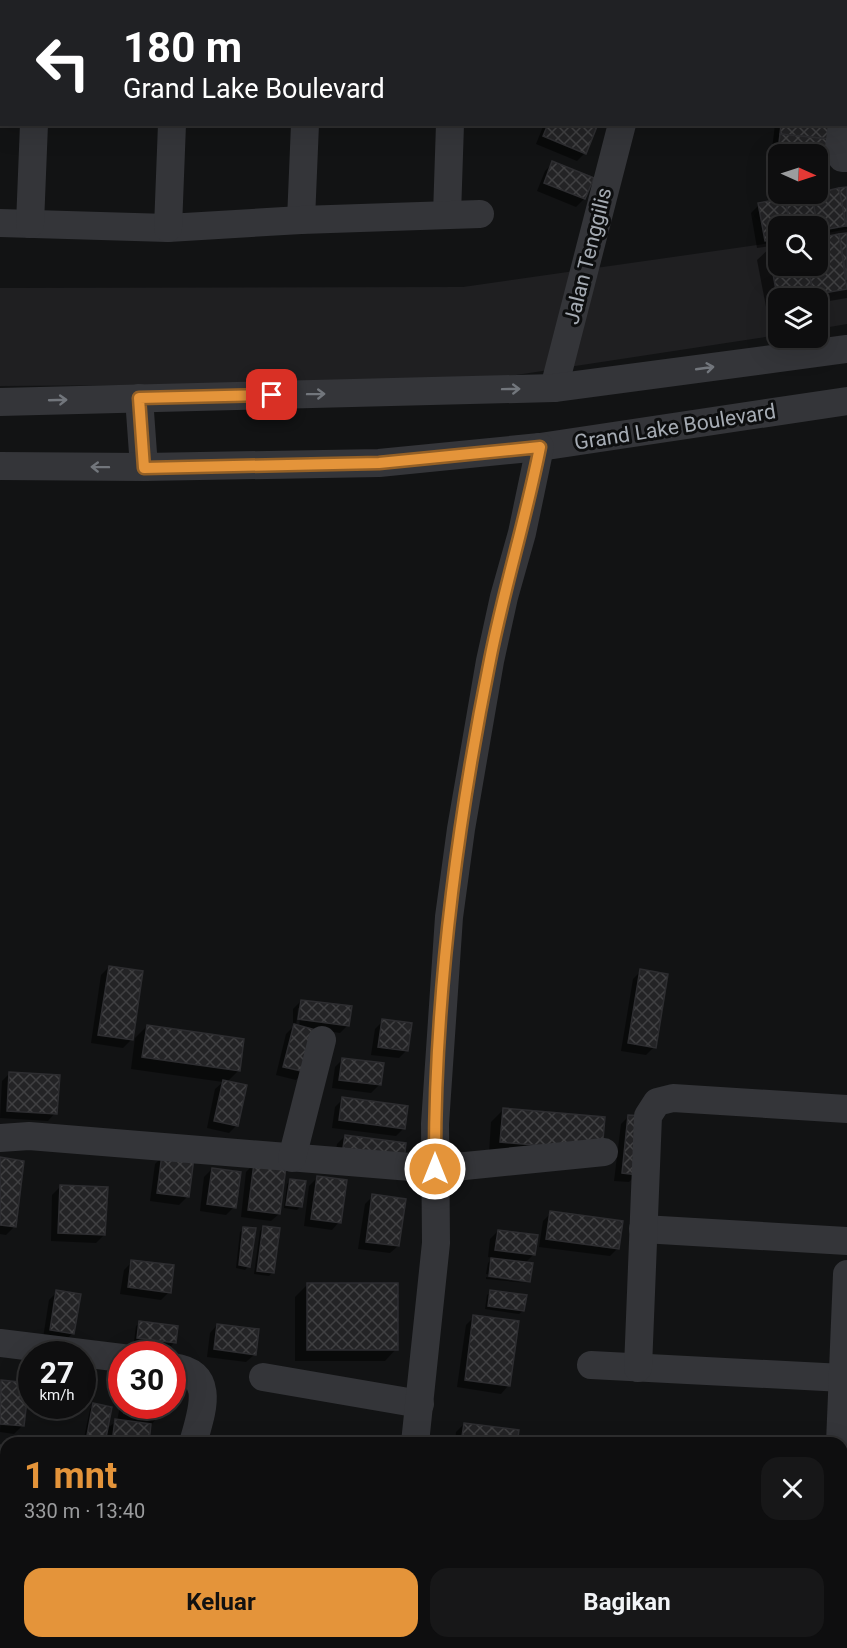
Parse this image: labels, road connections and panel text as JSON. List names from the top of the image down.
{
  "streets": {
    "street": ["Jalan Tenggilis", "Grand Lake Boulevard"]
  },
  "north": "right",
  "page": {
    "turn": ["180 m", "Grand Lake Boulevard"],
    "speed": "27 km/h",
    "limit": "30",
    "heading": ["1 mnt", "330 m · 13:40"],
    "buttons": ["Keluar", "Bagikan"]
  }
}
